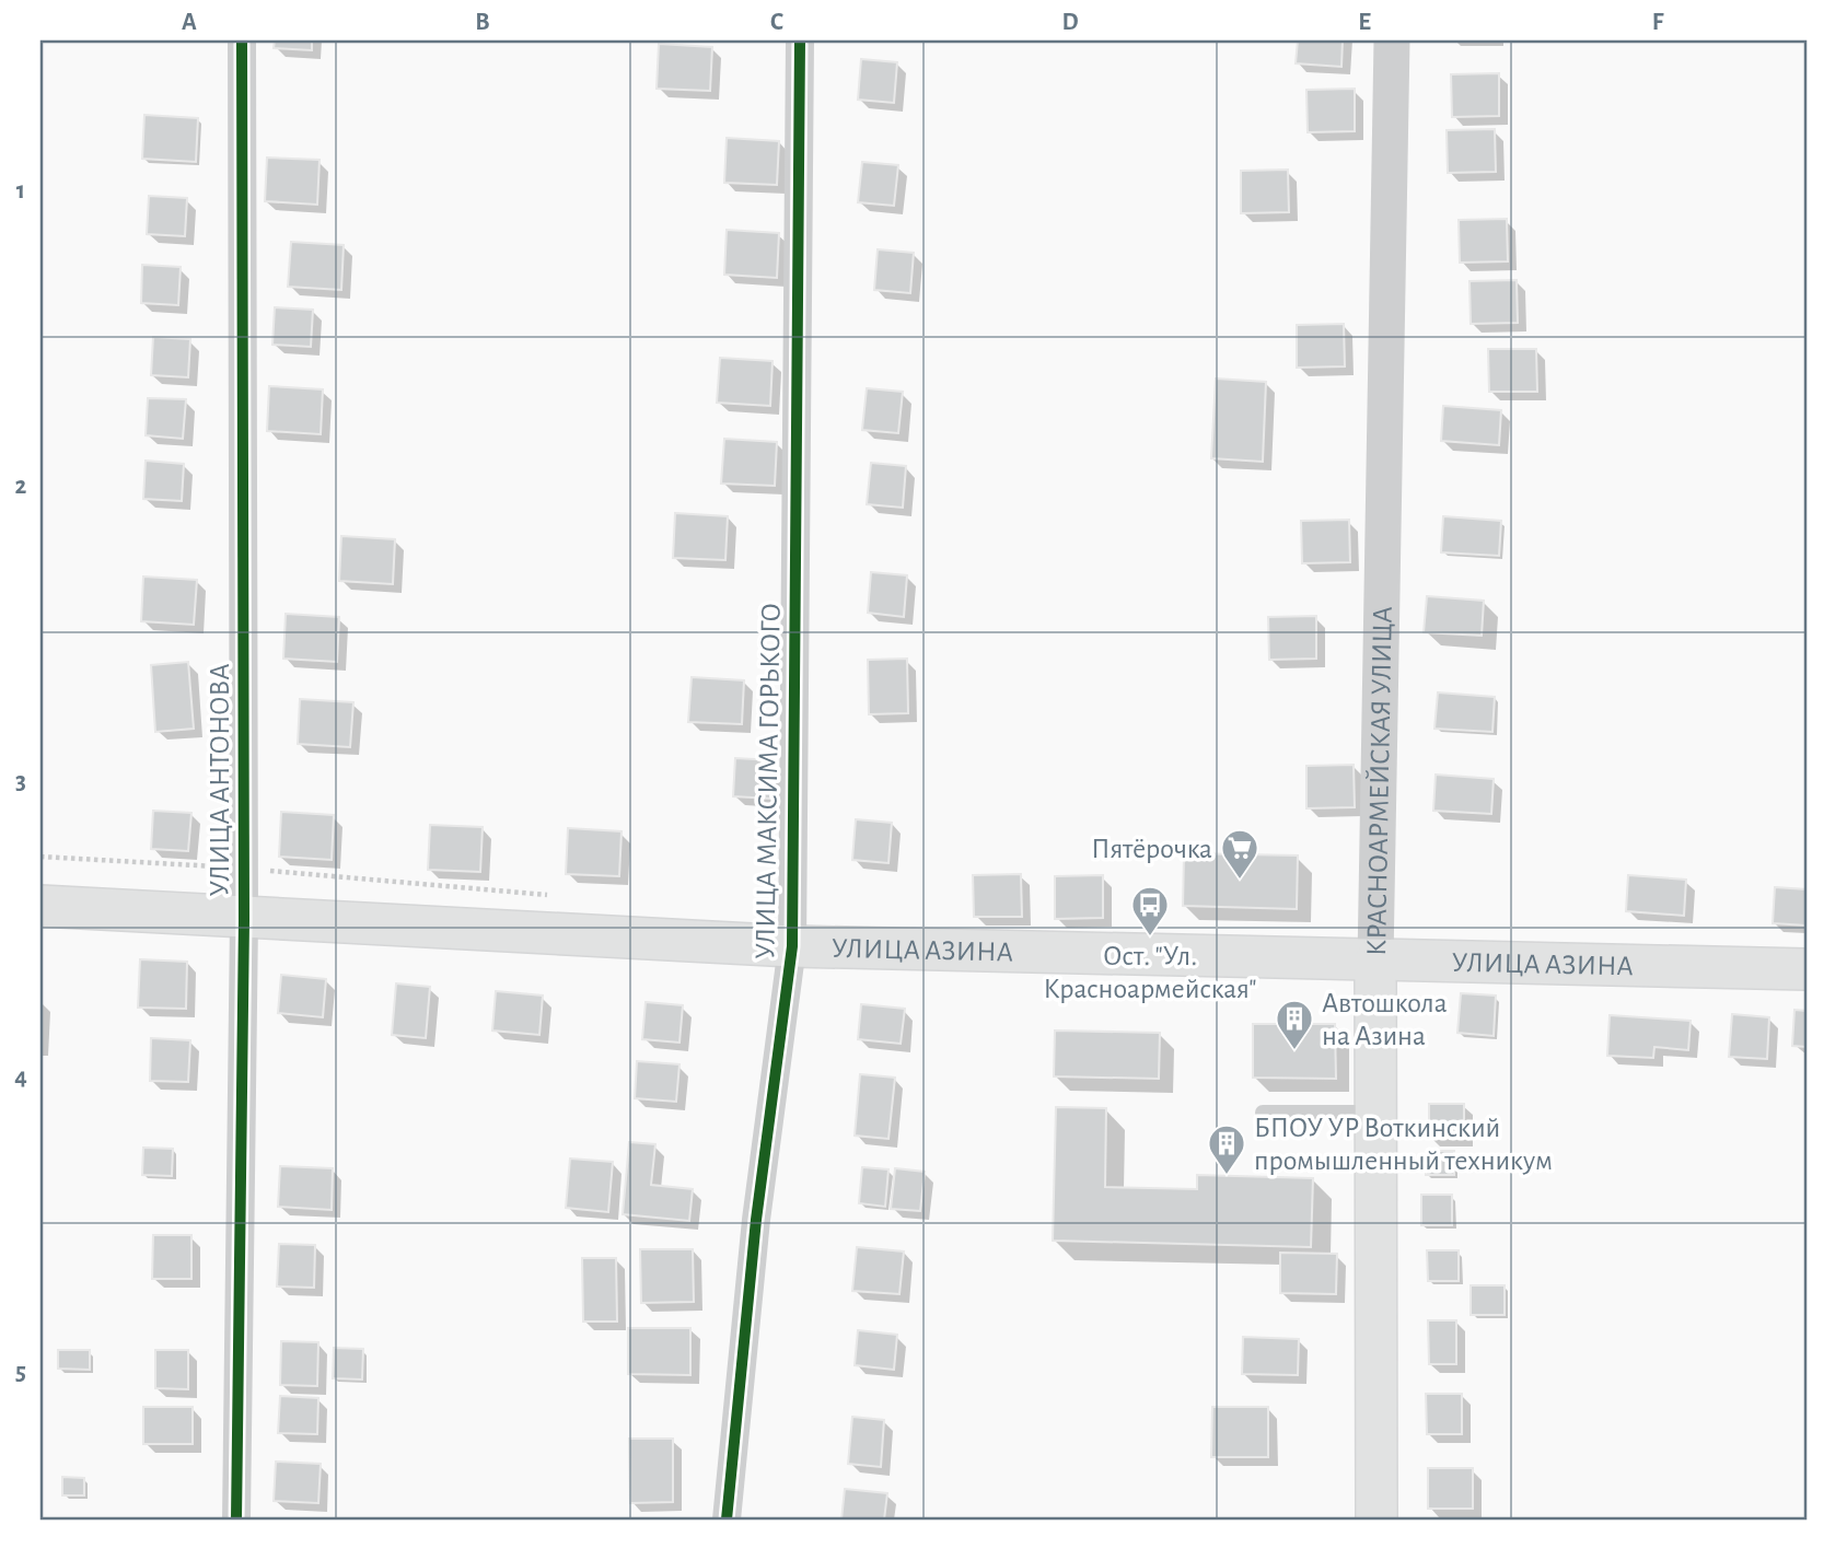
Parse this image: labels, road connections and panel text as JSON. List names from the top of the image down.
{
  "streets": {
    "main road": ["КРАСНОАРМЕЙСКАЯ УЛИЦА", "УЛИЦА АЗИНА"],
    "street": ["УЛИЦА АНТОНОВА", "УЛИЦА МАКСИМА ГОРЬКОГО"]
  },
  "crossings": [
    ["УЛИЦА АНТОНОВА", "УЛИЦА АЗИНА"],
    ["КРАСНОАРМЕЙСКАЯ УЛИЦА", "УЛИЦА АЗИНА"],
    ["УЛИЦА МАКСИМА ГОРЬКОГО", "УЛИЦА АЗИНА"]
  ],
  "places": {
    "supermarket": ["Пятёрочка"],
    "bus stop": ["Ост. \"Ул. Красноармейская\""],
    "building": ["Автошкола на Азина", "БПОУ УР Воткинский промышленный техникум"]
  },
  "grid": {
    "columns": [
      "A",
      "B",
      "C",
      "D",
      "E",
      "F"
    ],
    "rows": [
      "1",
      "2",
      "3",
      "4",
      "5"
    ]
  }
}
